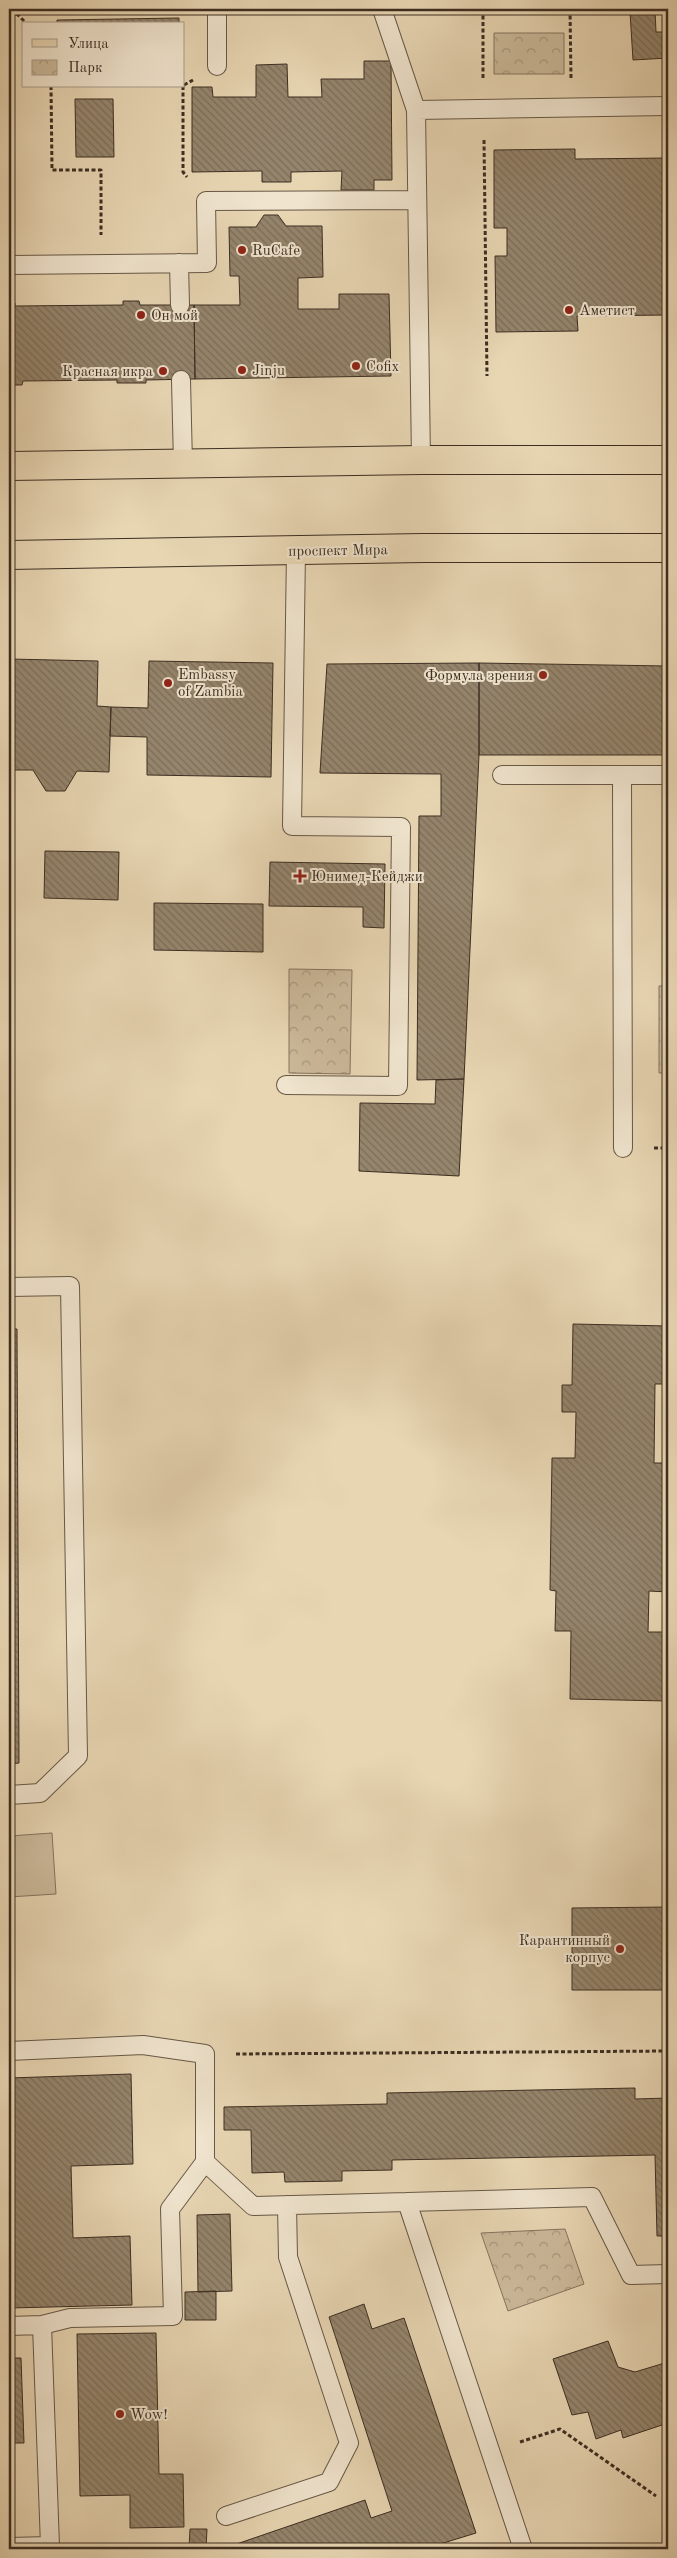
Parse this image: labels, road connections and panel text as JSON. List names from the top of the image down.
{
  "streets": {
    "main road": ["проспект Мира"]
  },
  "places": {
    "other": [
      "RuCafe",
      "Аметист",
      "Он мой",
      "Cofix",
      "Jinju",
      "Красная икра",
      "Формула зрения",
      "Embassy of Zambia",
      "Карантинный корпус",
      "Wow!"
    ],
    "health": ["Юнимед-Кейджи"]
  },
  "legend": ["Улица", "Парк"]
}
